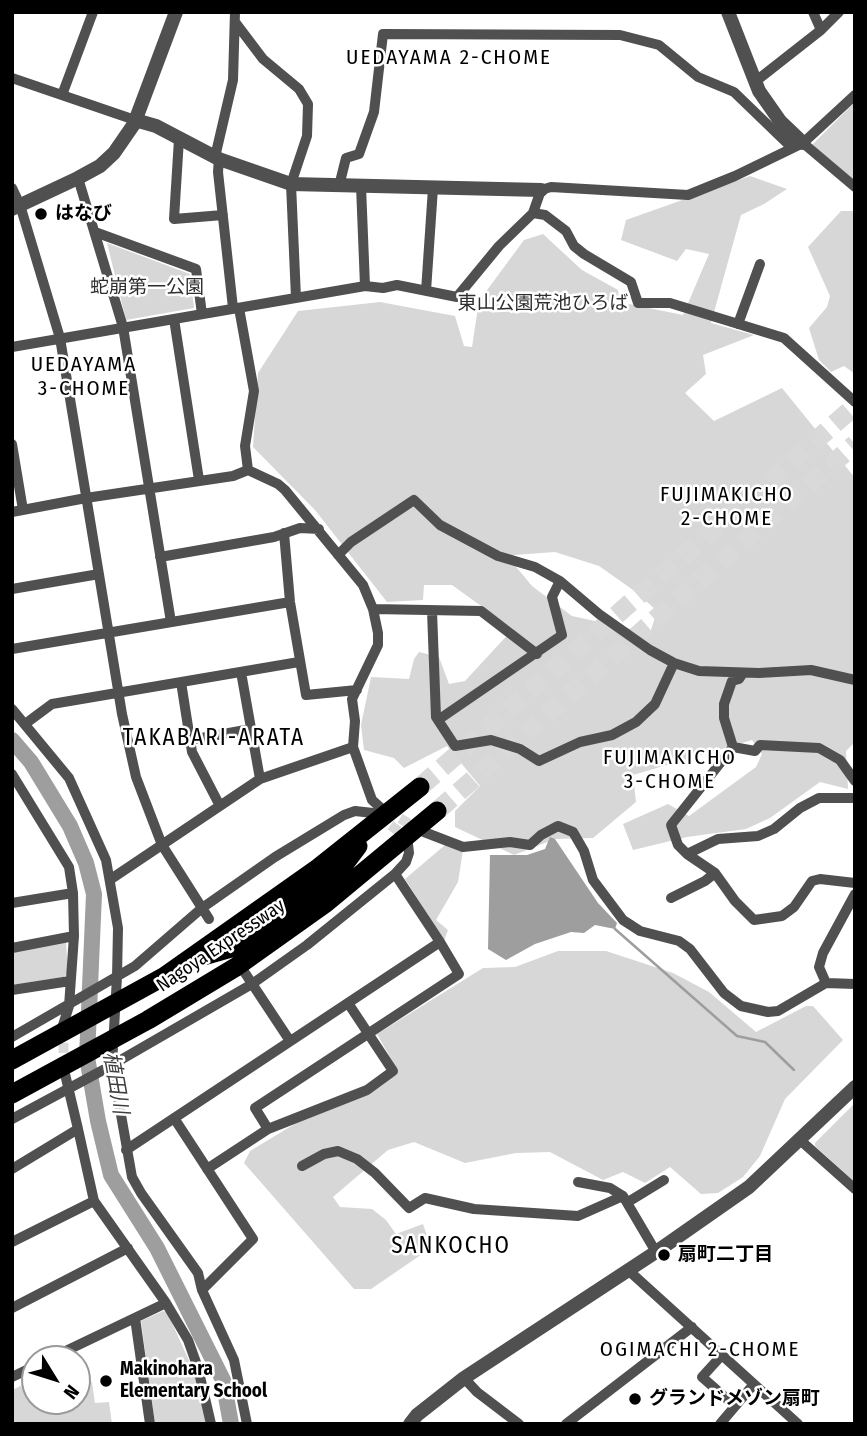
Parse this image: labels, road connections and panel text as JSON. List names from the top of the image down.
{
  "streets": {
    "highway": ["Nagoya Expressway"]
  },
  "districts": [
    "UEDAYAMA 2-CHOME",
    "UEDAYAMA 3-CHOME",
    "FUJIMAKICHO 2-CHOME",
    "TAKABARI-ARATA",
    "FUJIMAKICHO 3-CHOME",
    "SANKOCHO",
    "OGIMACHI 2-CHOME"
  ],
  "water": ["植田川"],
  "parks": ["蛇崩第一公園", "東山公園荒池ひろば"],
  "places": [
    "はなび",
    "扇町二丁目",
    "Makinohara Elementary School",
    "グランドメゾン扇町"
  ],
  "north": "bottom right"
}
